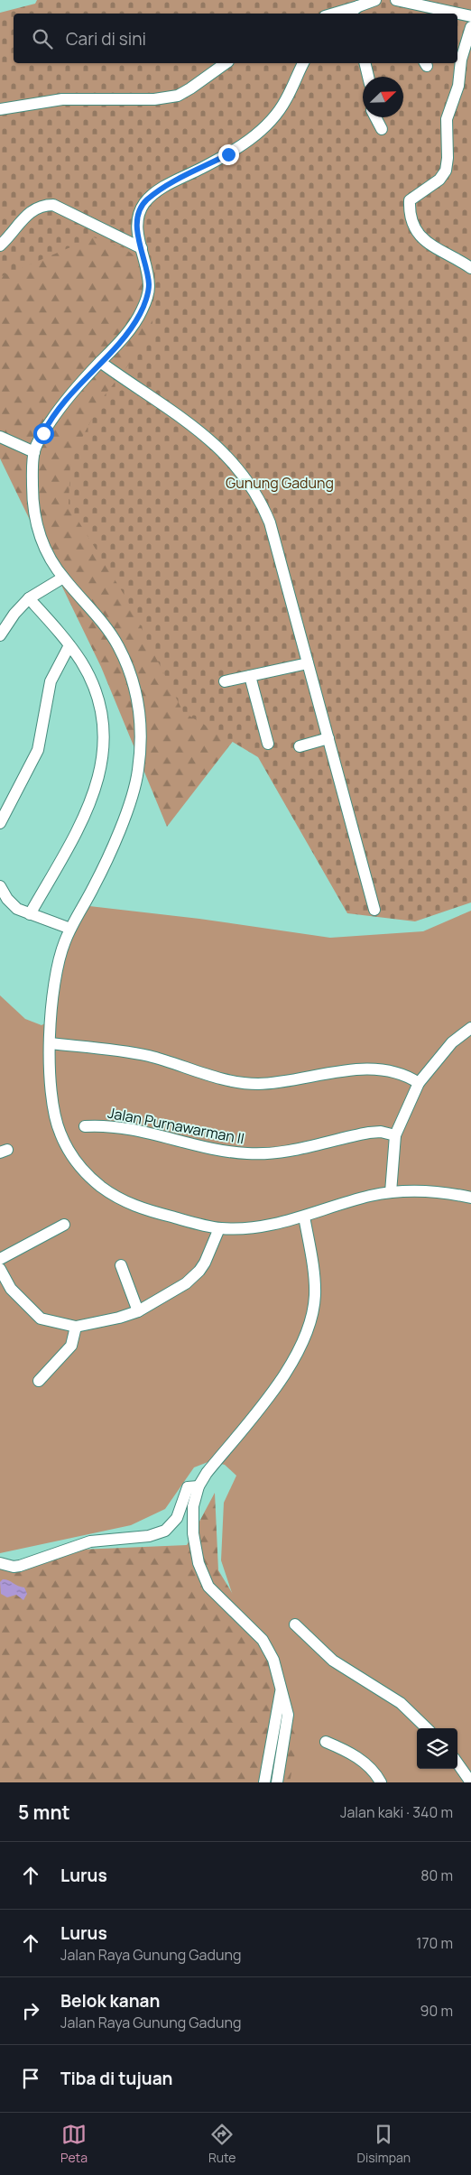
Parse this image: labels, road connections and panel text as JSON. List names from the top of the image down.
{
  "streets": {
    "street": ["Jalan Purnawarman II"]
  },
  "parks": ["Gunung Gadung"],
  "north": "top right",
  "page": {
    "search": "Cari di sini",
    "heading": ["5 mnt", "Jalan kaki · 340 m"],
    "list": [
      ["Lurus", "80 m"],
      ["Lurus", "Jalan Raya Gunung Gadung", "170 m"],
      ["Belok kanan", "Jalan Raya Gunung Gadung", "90 m"],
      "Tiba di tujuan"
    ],
    "nav": ["Peta", "Rute", "Disimpan"]
  }
}
